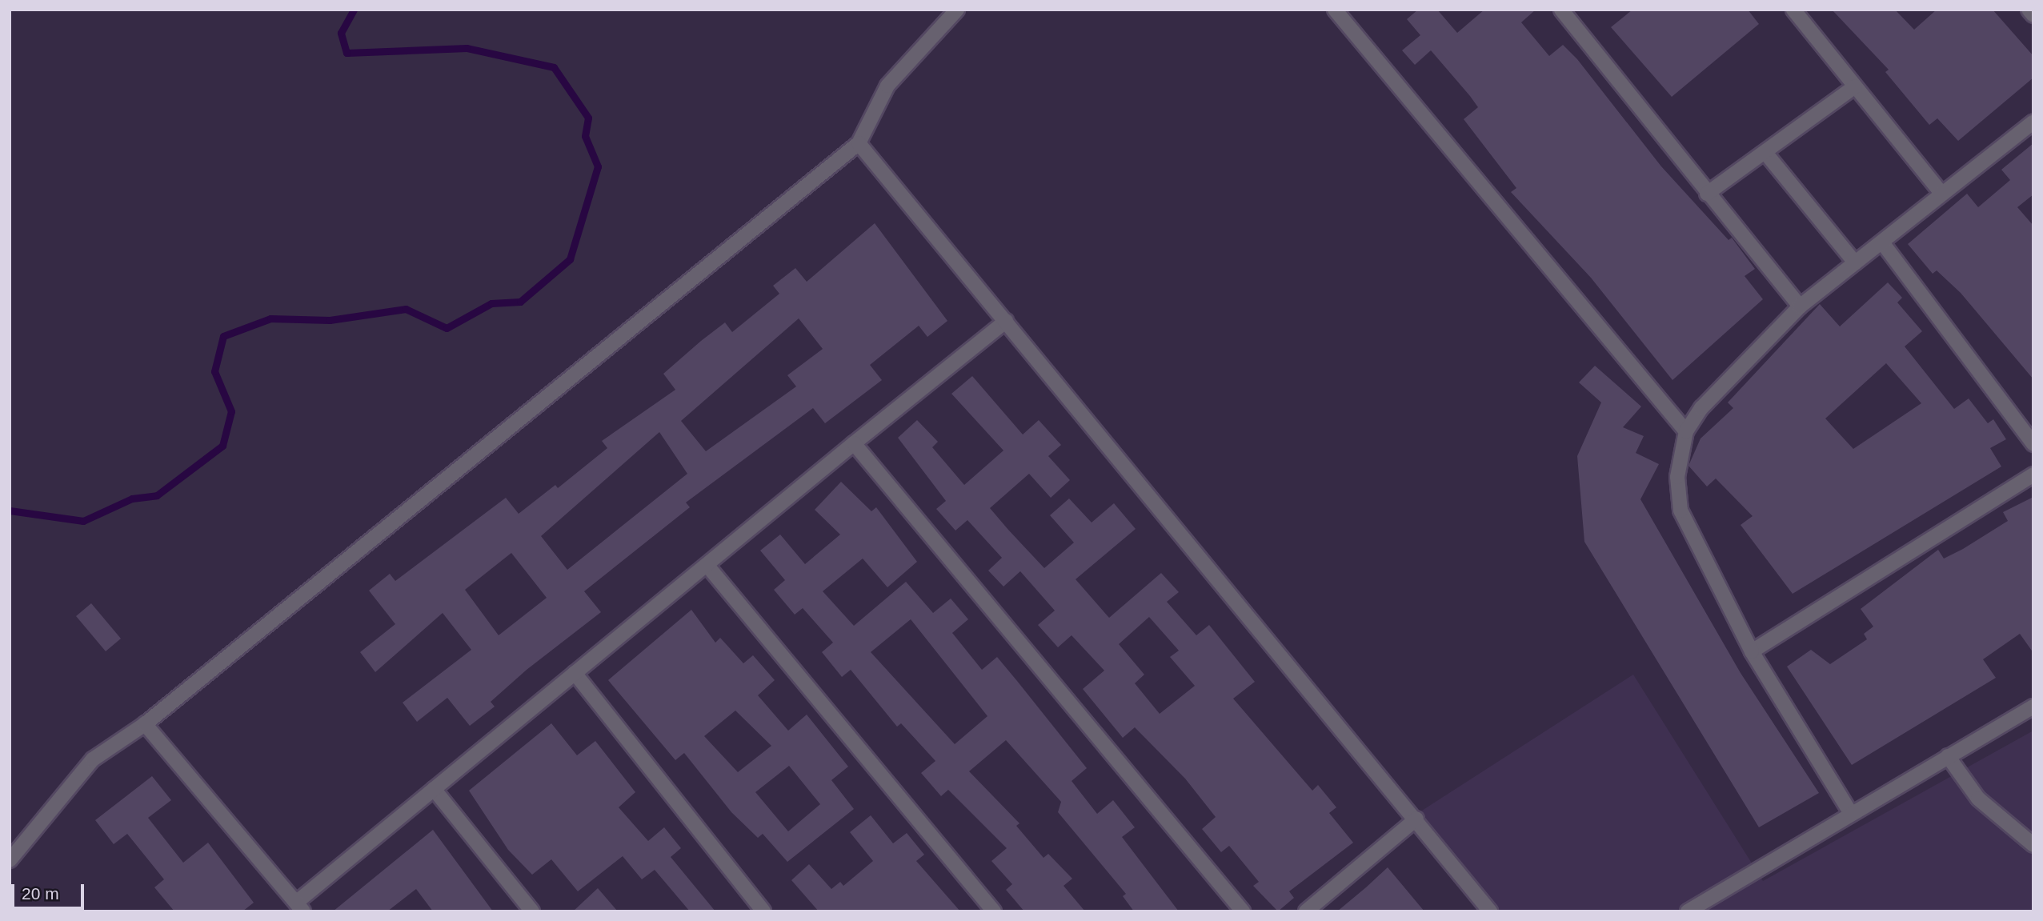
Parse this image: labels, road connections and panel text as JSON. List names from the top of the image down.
{
  "scale_bar": "20 m"
}
